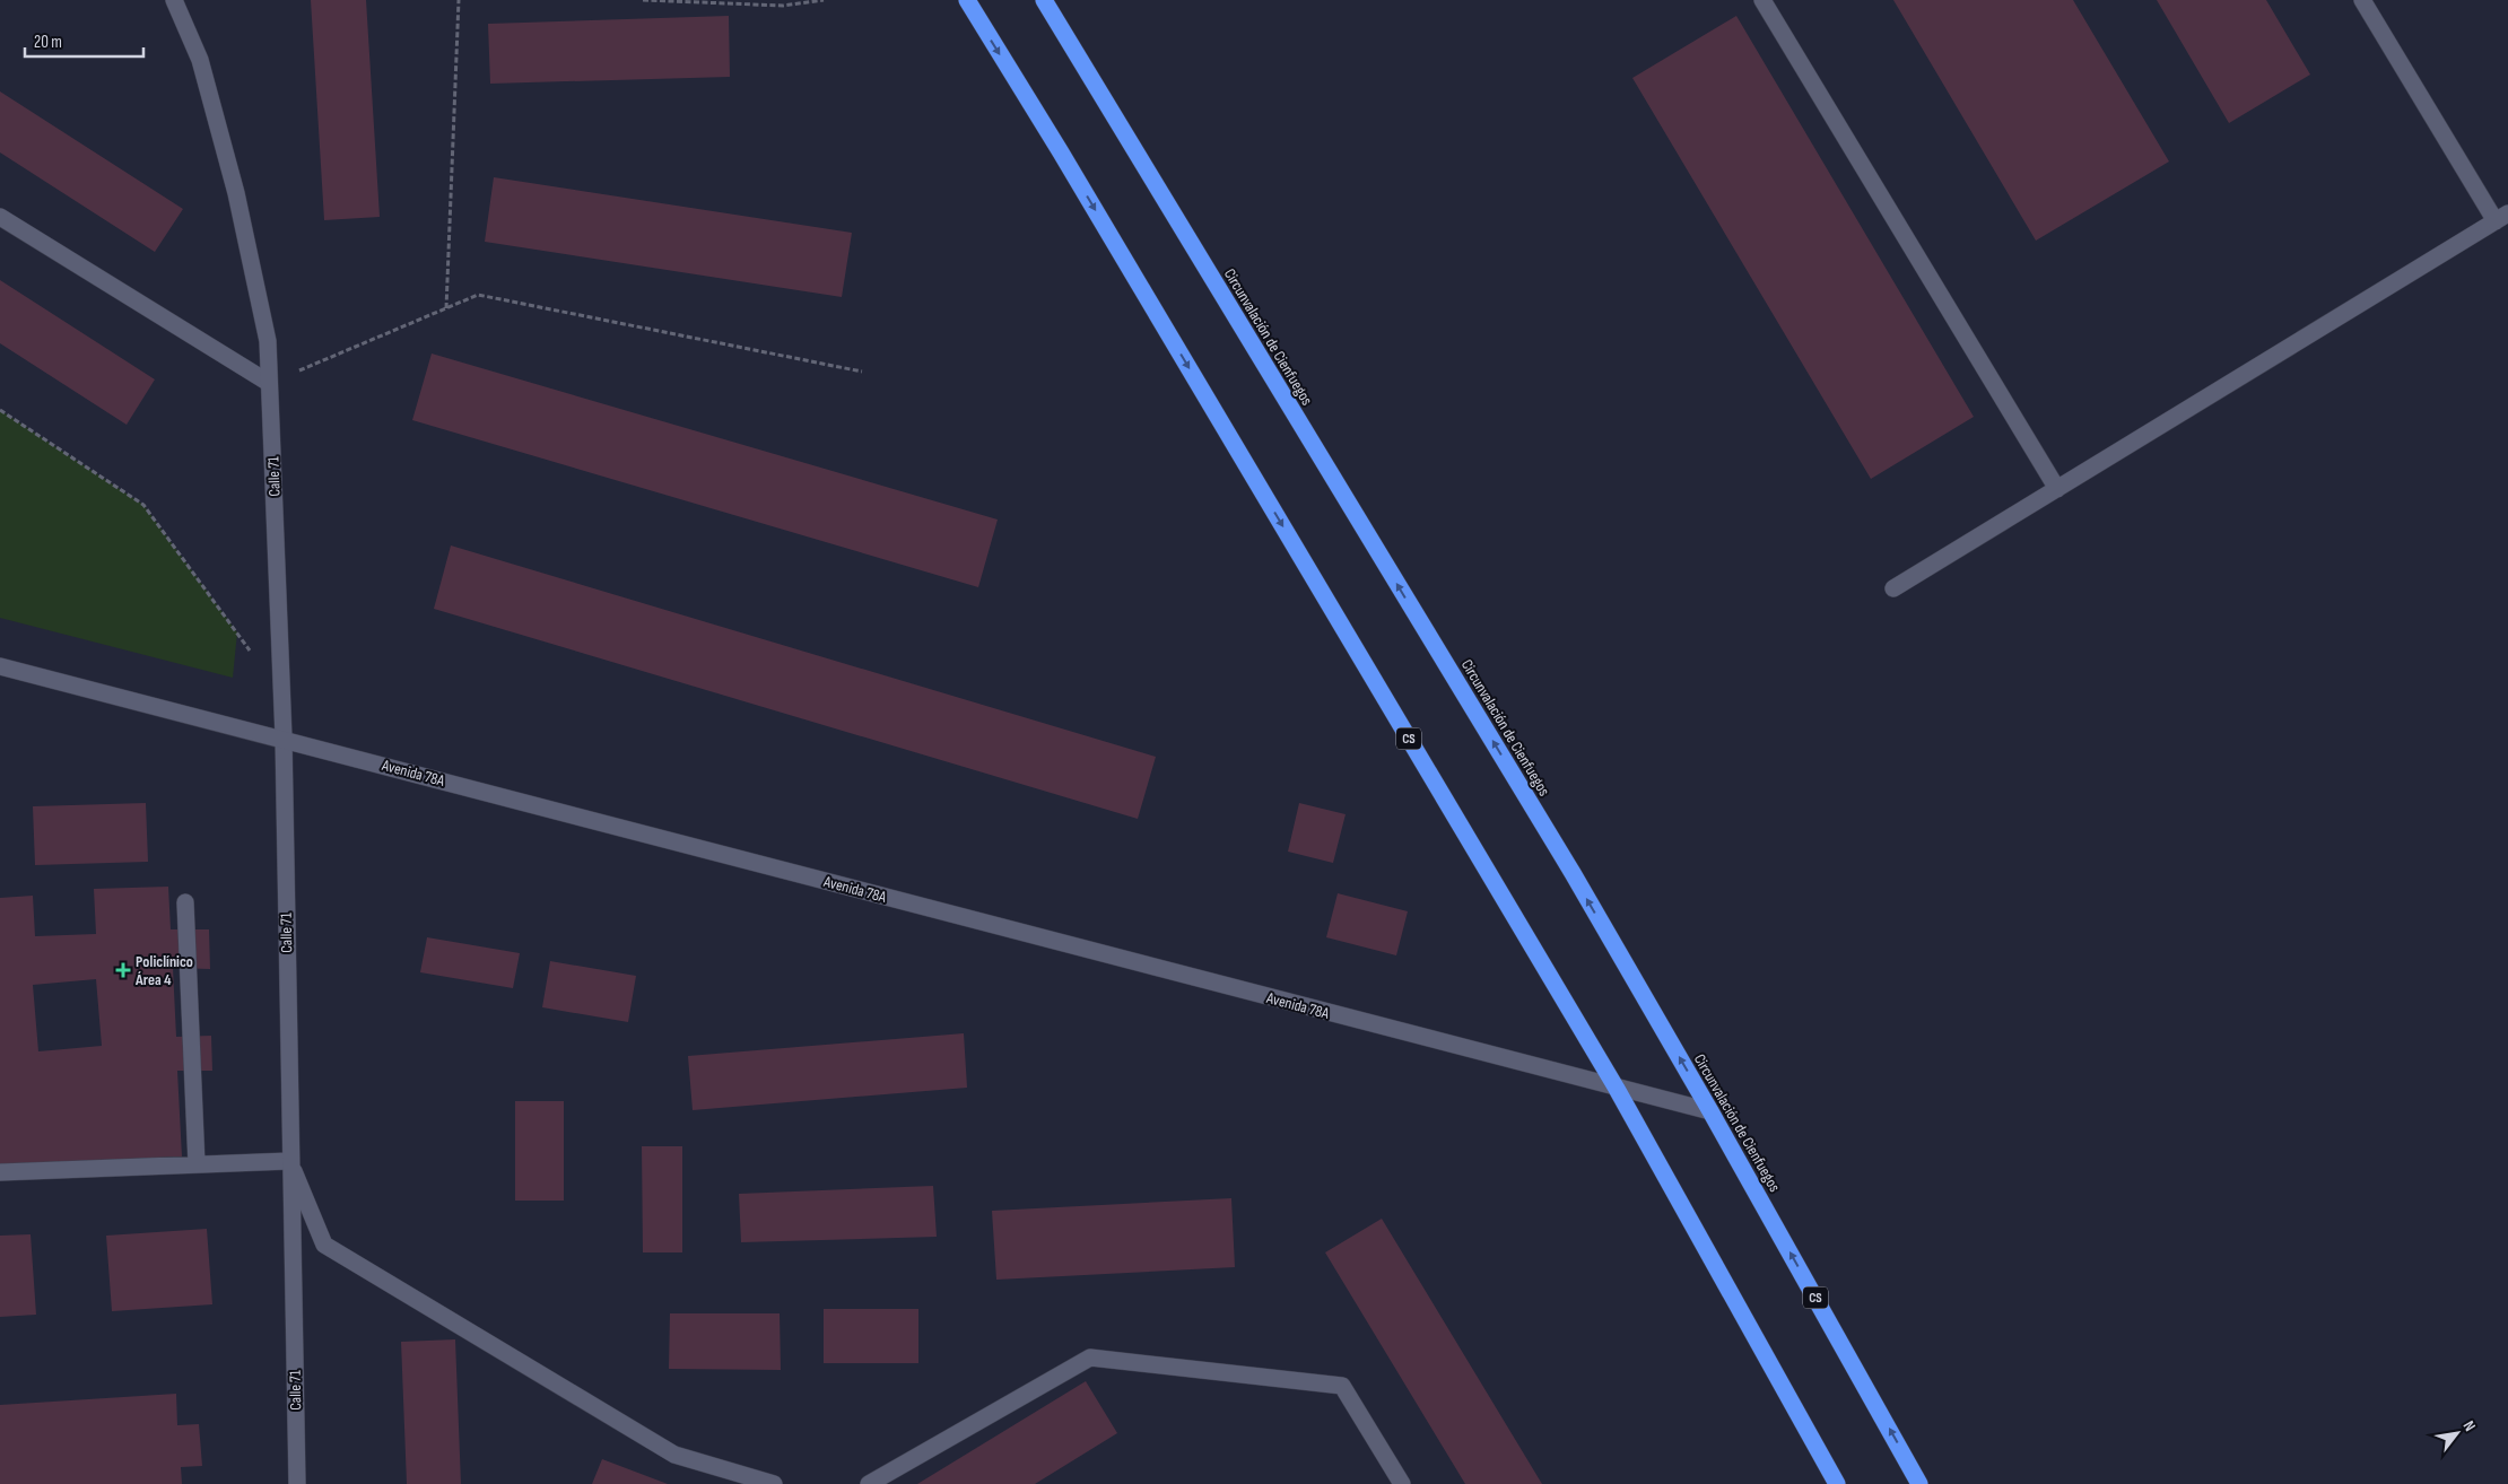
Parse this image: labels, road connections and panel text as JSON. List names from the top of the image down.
{
  "streets": {
    "highway": ["Circunvalación de Cienfuegos", "CS"],
    "street": ["Calle 71", "Avenida 78A"]
  },
  "crossings": [
    ["Circunvalación de Cienfuegos", "Avenida 78A"],
    ["Calle 71", "Avenida 78A"],
    ["CS", "Avenida 78A"]
  ],
  "places": {
    "health": ["Policlínico Área 4"]
  },
  "scale_bar": "20 m",
  "north": "top right"
}
